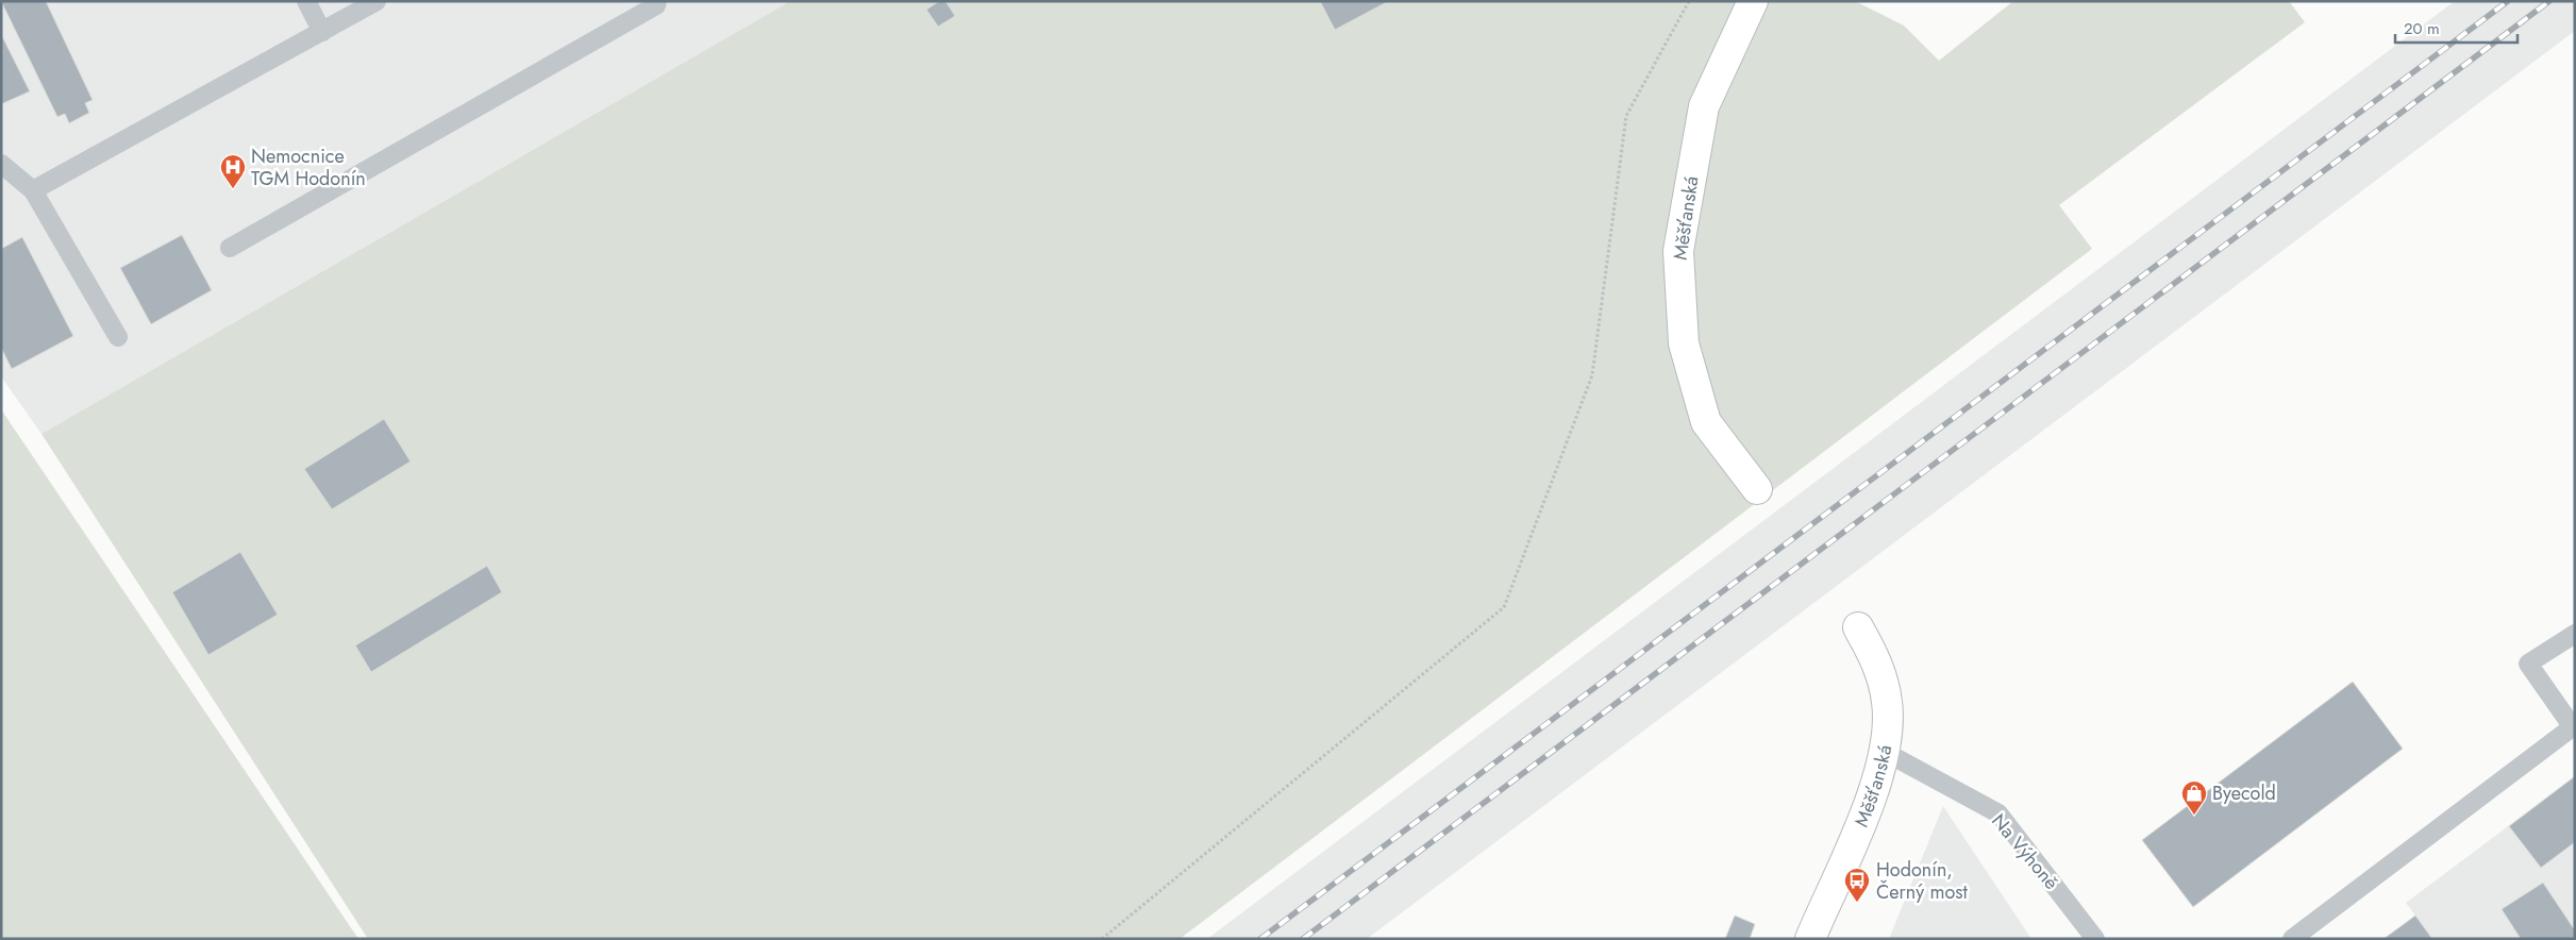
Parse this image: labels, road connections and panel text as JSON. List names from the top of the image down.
{
  "streets": {
    "main road": ["Měšťanská"],
    "lane": ["Na Výhoně"]
  },
  "crossings": [
    ["Měšťanská", "Na Výhoně"]
  ],
  "places": {
    "hospital": ["Nemocnice TGM Hodonín"],
    "shop": ["Byecold"],
    "bus stop": ["Hodonín, Černý most"]
  },
  "scale_bar": "20 m"
}
